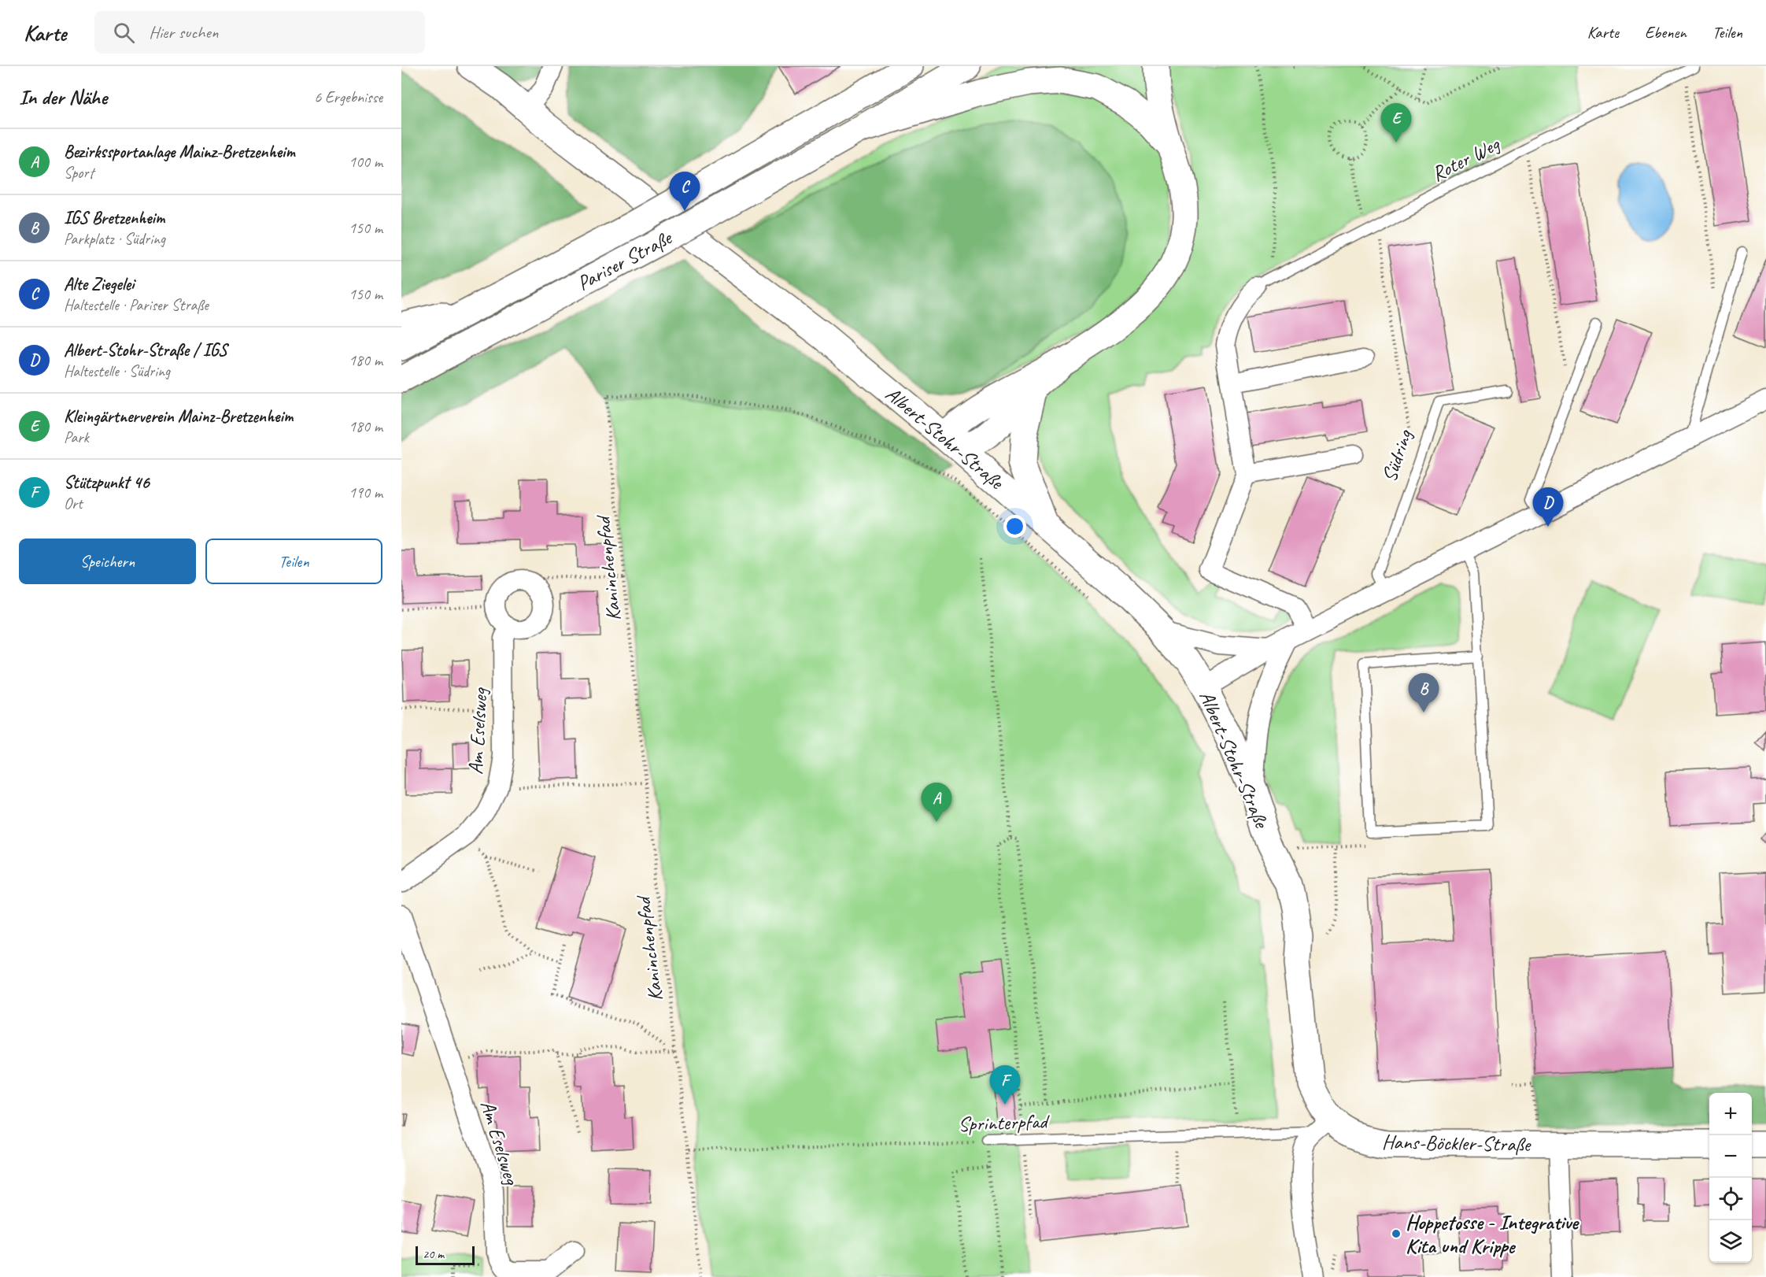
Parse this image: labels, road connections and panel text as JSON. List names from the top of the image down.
{
  "streets": {
    "main road": ["Pariser Straße", "Albert-Stohr-Straße", "Hans-Böckler-Straße"],
    "street": ["Am Eselsweg"],
    "lane": ["Roter Weg", "Südring", "Sprinterpfad"],
    "path": ["Kaninchenpfad"]
  },
  "crossings": [
    ["Albert-Stohr-Straße", "Sprinterpfad"],
    ["Albert-Stohr-Straße", "Hans-Böckler-Straße"],
    ["Kaninchenpfad", "Sprinterpfad"],
    ["Sprinterpfad", "Hans-Böckler-Straße"]
  ],
  "places": ["Hoppetosse - Integrative Kita und Krippe"],
  "scale_bar": "20 m",
  "page": {
    "header": "Karte",
    "search": "Hier suchen",
    "nav": ["Karte", "Ebenen", "Teilen"],
    "heading": ["In der Nähe", "6 Ergebnisse"],
    "pins": [
      "E",
      "C",
      "D",
      "B",
      "A",
      "F"
    ],
    "list": [
      {
        "mark": "A",
        "name": "Bezirkssportanlage Mainz-Bretzenheim",
        "note": "Sport",
        "value": "100 m"
      },
      {
        "mark": "B",
        "name": "IGS Bretzenheim",
        "note": "Parkplatz · Südring",
        "value": "150 m"
      },
      {
        "mark": "C",
        "name": "Alte Ziegelei",
        "note": "Haltestelle · Pariser Straße",
        "value": "150 m"
      },
      {
        "mark": "D",
        "name": "Albert-Stohr-Straße / IGS",
        "note": "Haltestelle · Südring",
        "value": "180 m"
      },
      {
        "mark": "E",
        "name": "Kleingärtnerverein Mainz-Bretzenheim",
        "note": "Park",
        "value": "180 m"
      },
      {
        "mark": "F",
        "name": "Stützpunkt 46",
        "note": "Ort",
        "value": "190 m"
      }
    ],
    "buttons": ["Speichern", "Teilen"],
    "map_buttons": ["+", "−"],
    "scale": "20 m"
  }
}
